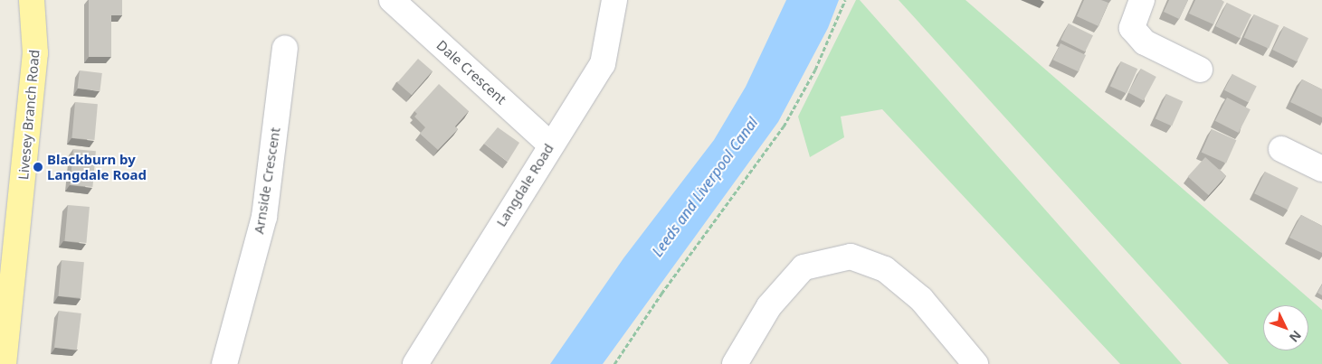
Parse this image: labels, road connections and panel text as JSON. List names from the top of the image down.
{
  "streets": {
    "main road": ["Livesey Branch Road"],
    "street": ["Dale Crescent", "Arnside Crescent", "Langdale Road"]
  },
  "crossings": [
    ["Dale Crescent", "Langdale Road"]
  ],
  "water": ["Leeds and Liverpool Canal"],
  "places": ["Blackburn by Langdale Road"],
  "north": "bottom right"
}
